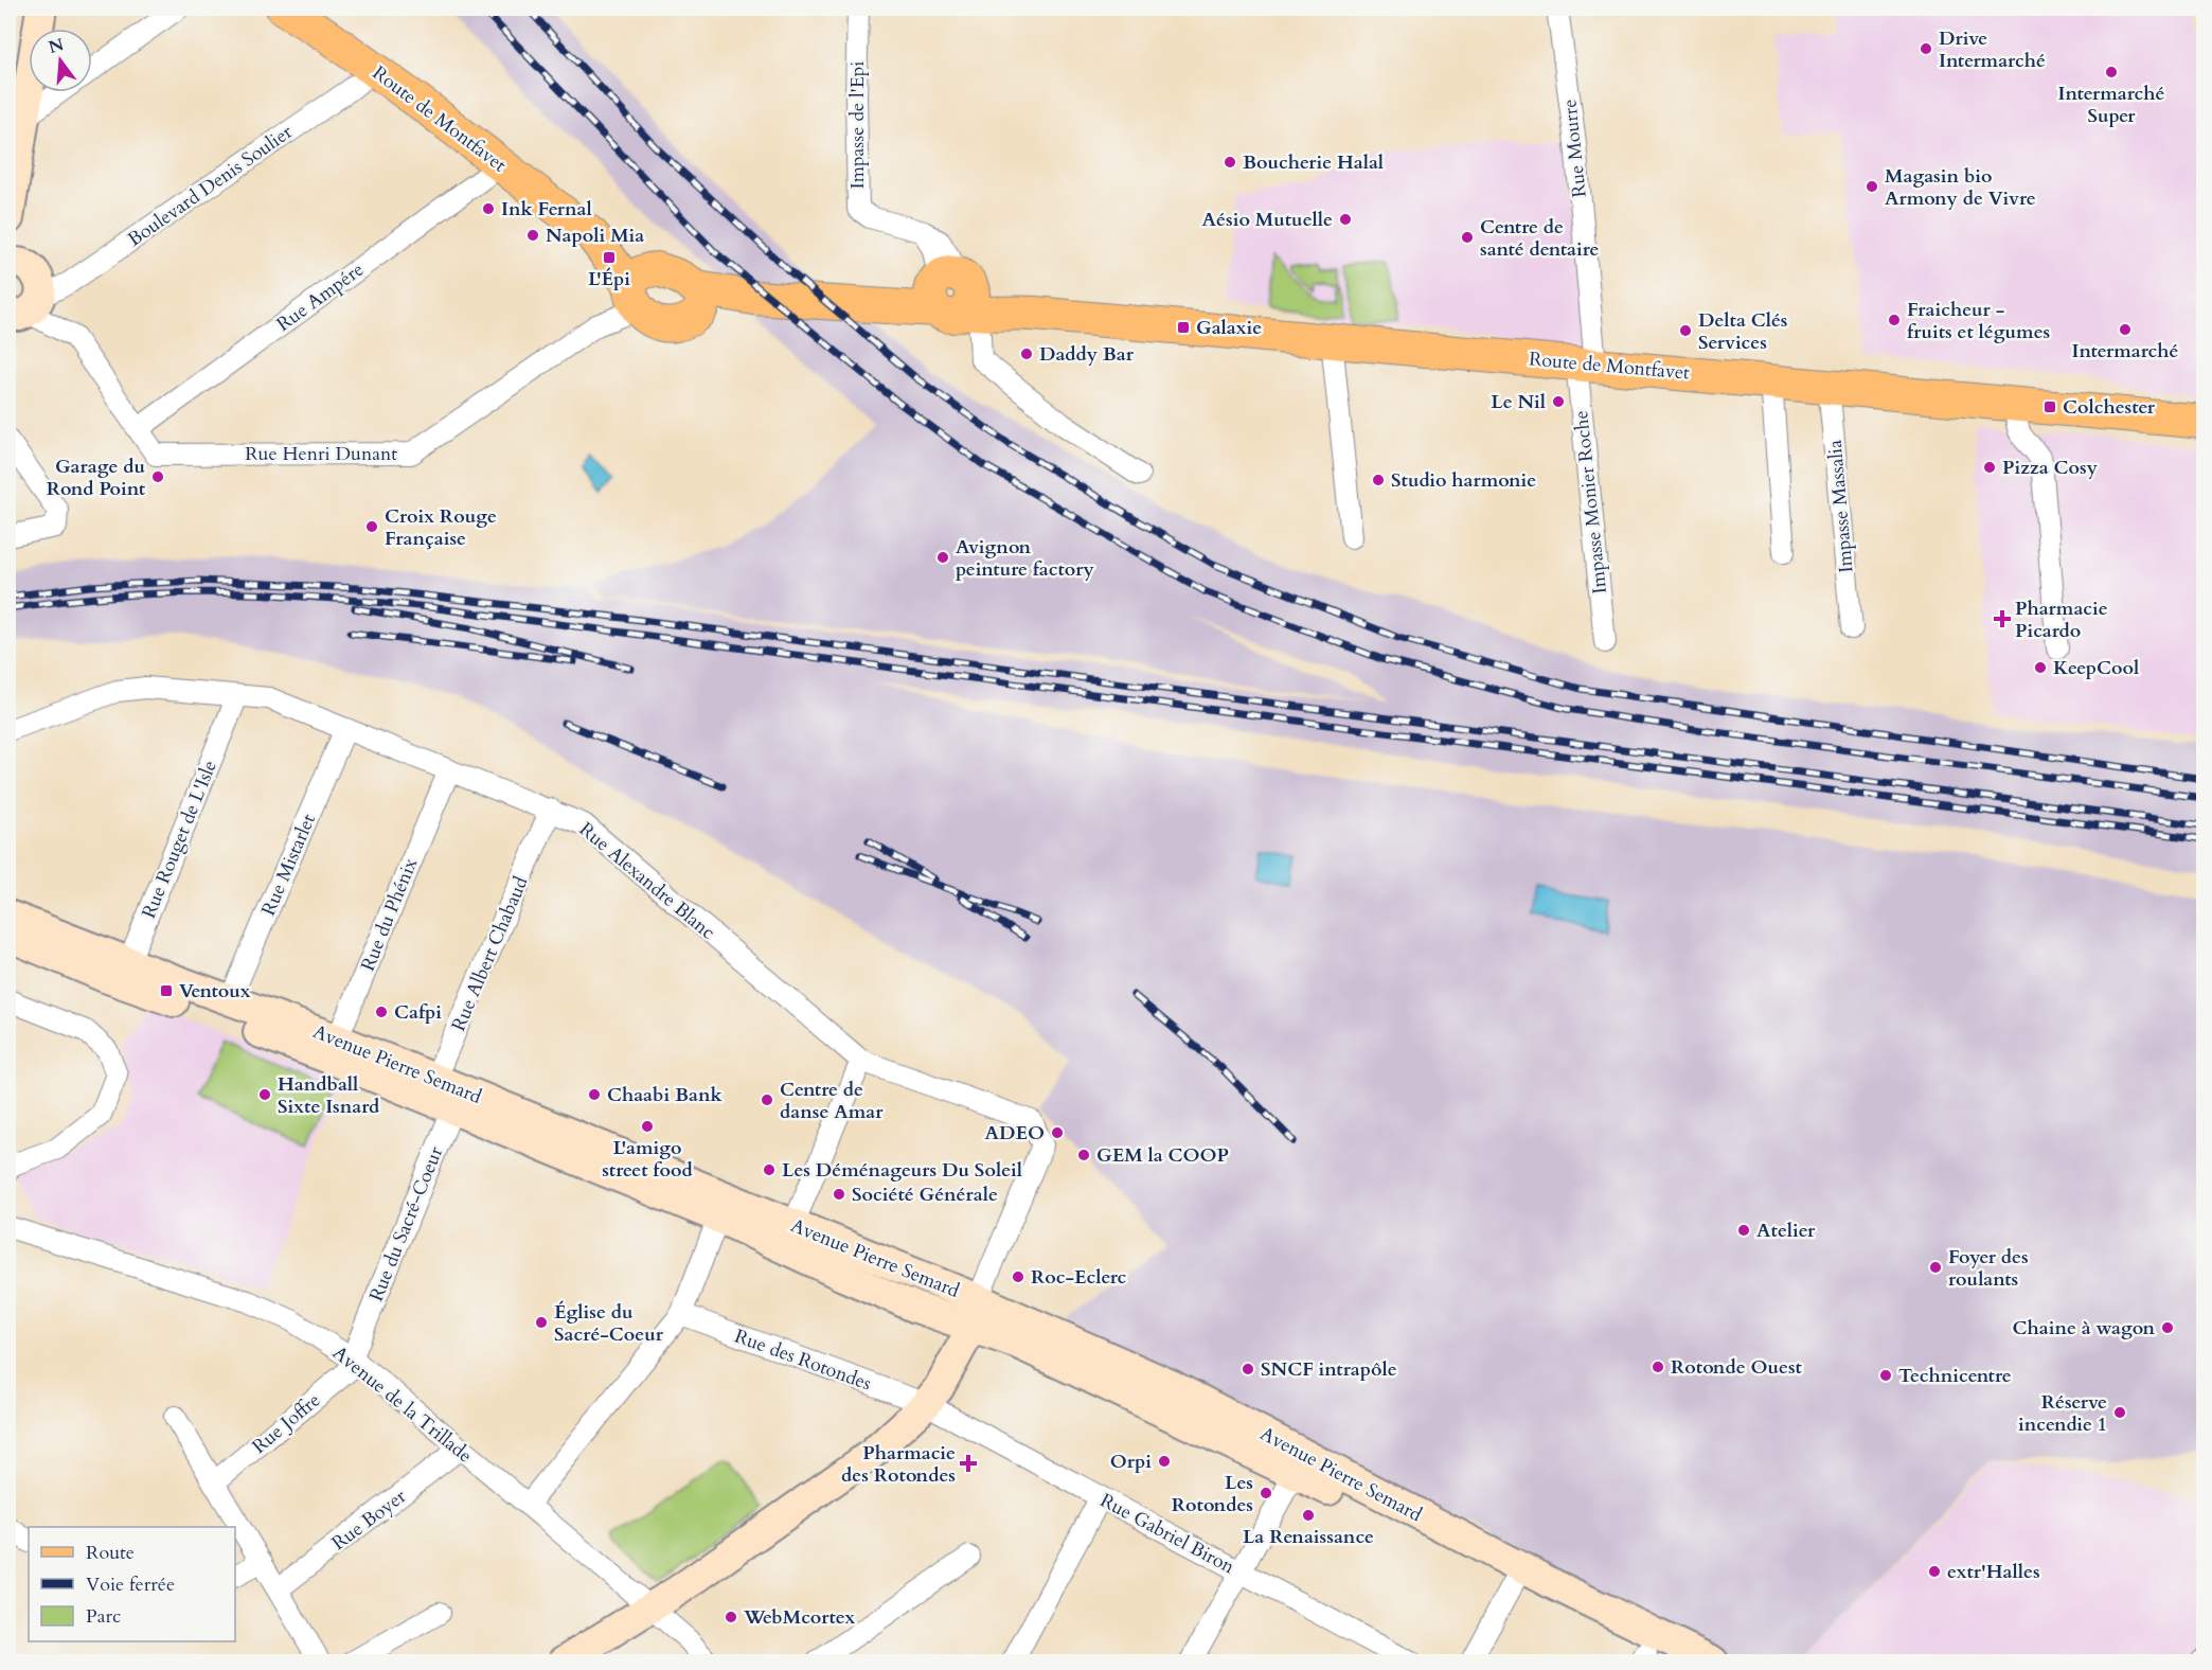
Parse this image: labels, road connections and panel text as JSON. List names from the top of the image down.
{
  "streets": {
    "main road": ["Route de Montfavet", "Avenue Pierre Semard"],
    "street": [
      "Impasse de l'Epi",
      "Rue Mourre",
      "Boulevard Denis Soulier",
      "Rue Ampére",
      "Rue Henri Dunant",
      "Impasse Monier Roche",
      "Impasse Massalia",
      "Rue Rouget de L'Isle",
      "Rue Mistarlet",
      "Rue Alexandre Blanc",
      "Rue du Phénix",
      "Rue Albert Chabaud",
      "Rue du Sacré-Coeur",
      "Rue des Rotondes",
      "Avenue de la Trillade",
      "Rue Joffre",
      "Rue Boyer",
      "Rue Gabriel Biron"
    ]
  },
  "crossings": [
    ["Route de Montfavet", "Impasse de l'Epi"],
    ["Route de Montfavet", "Rue Mourre"],
    ["Route de Montfavet", "Boulevard Denis Soulier"],
    ["Route de Montfavet", "Rue Ampére"],
    ["Route de Montfavet", "Rue Henri Dunant"],
    ["Route de Montfavet", "Impasse Monier Roche"],
    ["Route de Montfavet", "Impasse Massalia"],
    ["Rue Mourre", "Impasse Monier Roche"],
    ["Boulevard Denis Soulier", "Rue Henri Dunant"],
    ["Rue Ampére", "Rue Henri Dunant"],
    ["Rue Rouget de L'Isle", "Rue Alexandre Blanc"],
    ["Rue Rouget de L'Isle", "Avenue Pierre Semard"],
    ["Rue Mistarlet", "Rue Alexandre Blanc"],
    ["Rue Mistarlet", "Avenue Pierre Semard"],
    ["Rue Alexandre Blanc", "Rue du Phénix"],
    ["Rue Alexandre Blanc", "Rue Albert Chabaud"],
    ["Rue Alexandre Blanc", "Avenue Pierre Semard"],
    ["Rue du Phénix", "Avenue Pierre Semard"],
    ["Rue Albert Chabaud", "Avenue Pierre Semard"],
    ["Rue Albert Chabaud", "Rue du Sacré-Coeur"],
    ["Avenue Pierre Semard", "Rue du Sacré-Coeur"],
    ["Rue du Sacré-Coeur", "Avenue de la Trillade"],
    ["Rue du Sacré-Coeur", "Rue Joffre"],
    ["Rue des Rotondes", "Rue Gabriel Biron"],
    ["Avenue de la Trillade", "Rue Joffre"],
    ["Avenue de la Trillade", "Rue Boyer"]
  ],
  "places": {
    "other": [
      "Drive Intermarché",
      "Intermarché Super",
      "Boucherie Halal",
      "Magasin bio Armony de Vivre",
      "Ink Fernal",
      "Aésio Mutuelle",
      "Napoli Mia",
      "Centre de santé dentaire",
      "Fraicheur - fruits et légumes",
      "Intermarché",
      "Delta Clés Services",
      "Daddy Bar",
      "Le Nil",
      "Pizza Cosy",
      "Garage du Rond Point",
      "Studio harmonie",
      "Croix Rouge Française",
      "Avignon peinture factory",
      "KeepCool",
      "Cafpi",
      "Handball Sixte Isnard",
      "Chaabi Bank",
      "Centre de danse Amar",
      "L'amigo street food",
      "ADEO",
      "GEM la COOP",
      "Les Déménageurs Du Soleil",
      "Société Générale",
      "Atelier",
      "Foyer des roulants",
      "Roc-Eclerc",
      "Église du Sacré-Coeur",
      "Chaine à wagon",
      "Rotonde Ouest",
      "SNCF intrapôle",
      "Technicentre",
      "Réserve incendie 1",
      "Orpi",
      "Les Rotondes",
      "La Renaissance",
      "extr'Halles",
      "WebMcortex"
    ],
    "transit": [
      "L'Épi",
      "Galaxie",
      "Colchester",
      "Ventoux"
    ],
    "health": ["Pharmacie Picardo", "Pharmacie des Rotondes"]
  },
  "legend": ["Route", "Voie ferrée", "Parc"],
  "north": "top"
}
